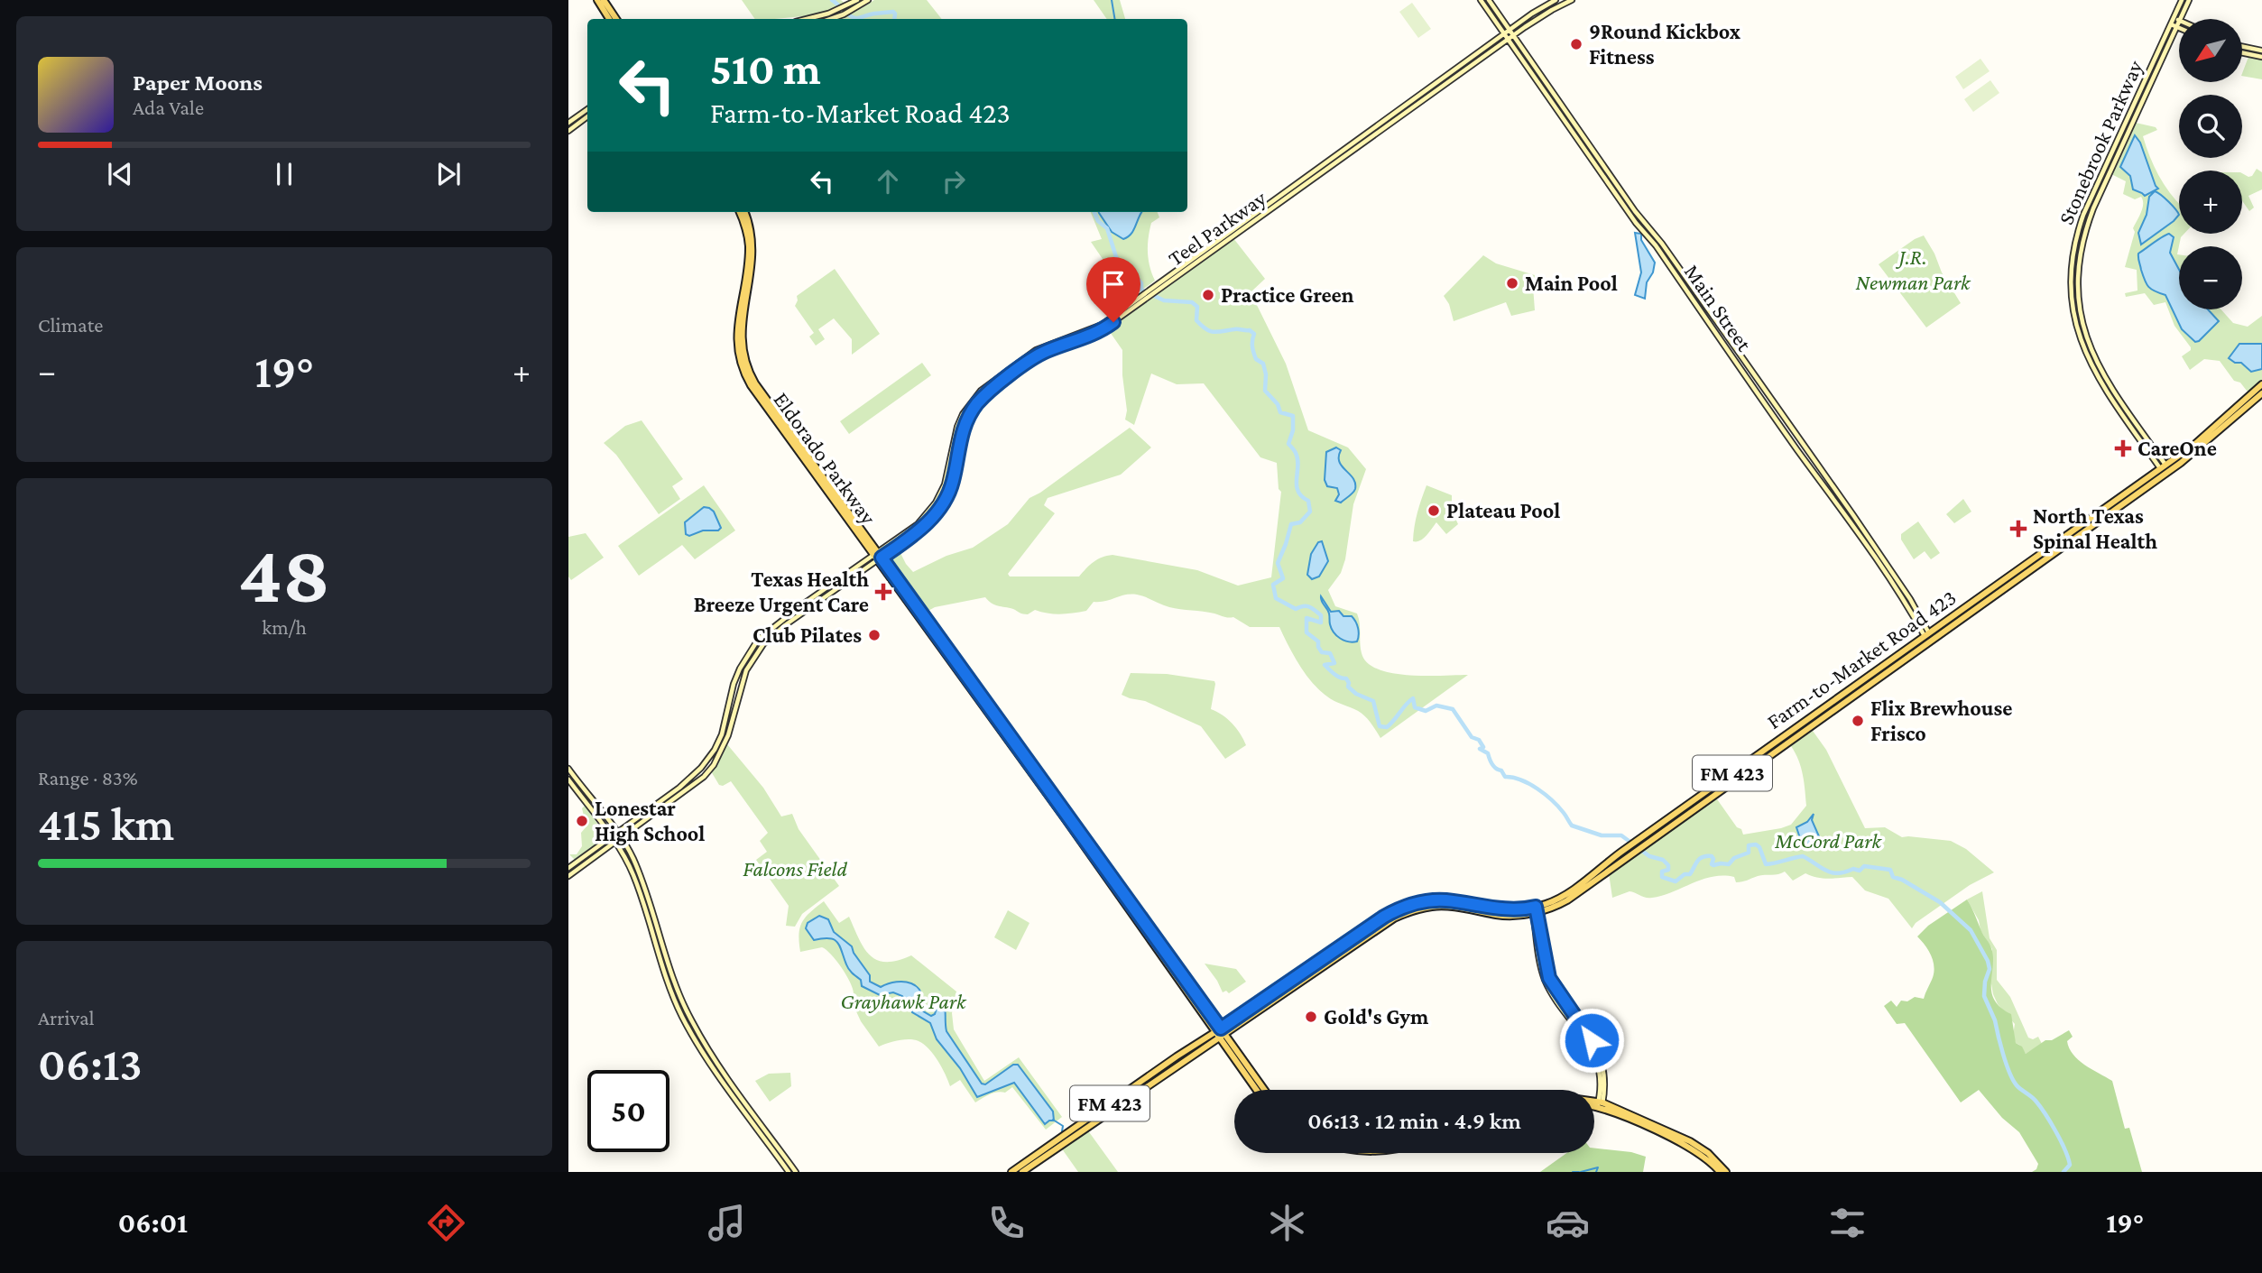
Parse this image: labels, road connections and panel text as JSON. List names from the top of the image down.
{
  "streets": {
    "main road": [
      "Stonebrook Parkway",
      "Teel Parkway",
      "Main Street",
      "Eldorado Parkway",
      "Farm-to-Market Road 423",
      "FM 423"
    ]
  },
  "crossings": [
    ["Stonebrook Parkway", "Farm-to-Market Road 423"],
    ["Teel Parkway", "Main Street"],
    ["Teel Parkway", "Eldorado Parkway"],
    ["Main Street", "Farm-to-Market Road 423"],
    ["Eldorado Parkway", "Farm-to-Market Road 423"]
  ],
  "parks": [
    "J.R. Newman Park",
    "McCord Park",
    "Falcons Field",
    "Grayhawk Park"
  ],
  "places": {
    "other": [
      "9Round Kickbox Fitness",
      "Main Pool",
      "Practice Green",
      "Plateau Pool",
      "Club Pilates",
      "Flix Brewhouse Frisco",
      "Lonestar High School",
      "Gold's Gym"
    ],
    "health": ["CareOne", "North Texas Spinal Health", "Texas Health Breeze Urgent Care"]
  },
  "north": "bottom left",
  "page": {
    "map_buttons": ["+", "−"],
    "turn": ["510 m", "Farm-to-Market Road 423"],
    "song": ["Paper Moons", "Ada Vale"],
    "tile": [
      "Climate",
      ["48", "km/h"],
      ["Range · 83%", "415 km"],
      ["Arrival", "06:13"]
    ],
    "heat": ["−", "19°", "+"],
    "limit": "50",
    "trip": "06:13 · 12 min · 4.9 km",
    "tabs": ["06:01", "19°"]
  }
}
